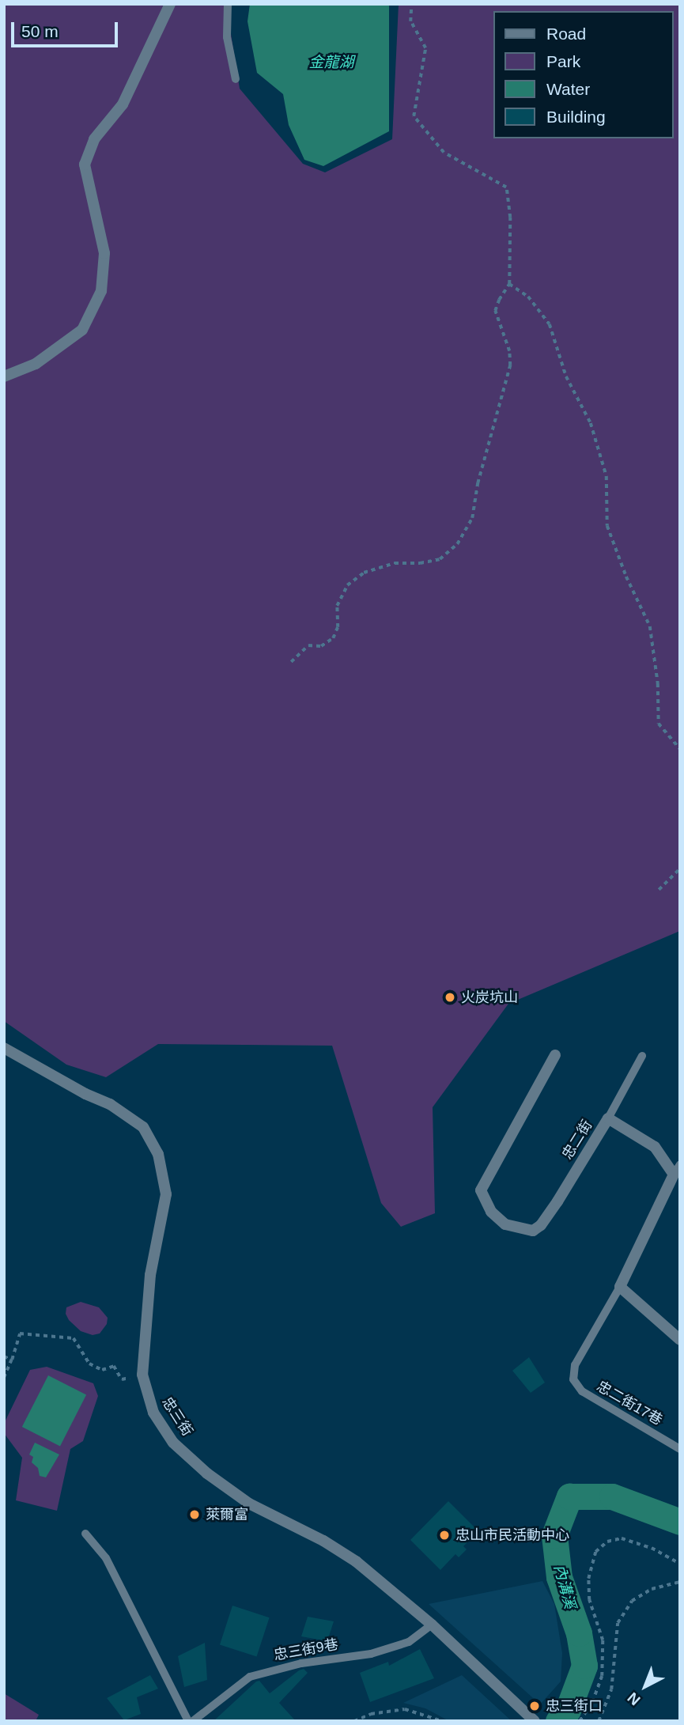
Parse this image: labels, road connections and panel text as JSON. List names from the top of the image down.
{
  "streets": {
    "street": ["忠二街", "忠三街"],
    "lane": ["忠二街17巷", "忠三街9巷"]
  },
  "crossings": [
    ["忠二街", "忠二街17巷"],
    ["忠三街", "忠三街9巷"]
  ],
  "water": ["金龍湖", "內溝溪"],
  "places": [
    "火炭坑山",
    "萊爾富",
    "忠山市民活動中心",
    "忠三街口"
  ],
  "legend": [
    "Road",
    "Park",
    "Water",
    "Building"
  ],
  "scale_bar": "50 m",
  "north": "bottom left"
}
